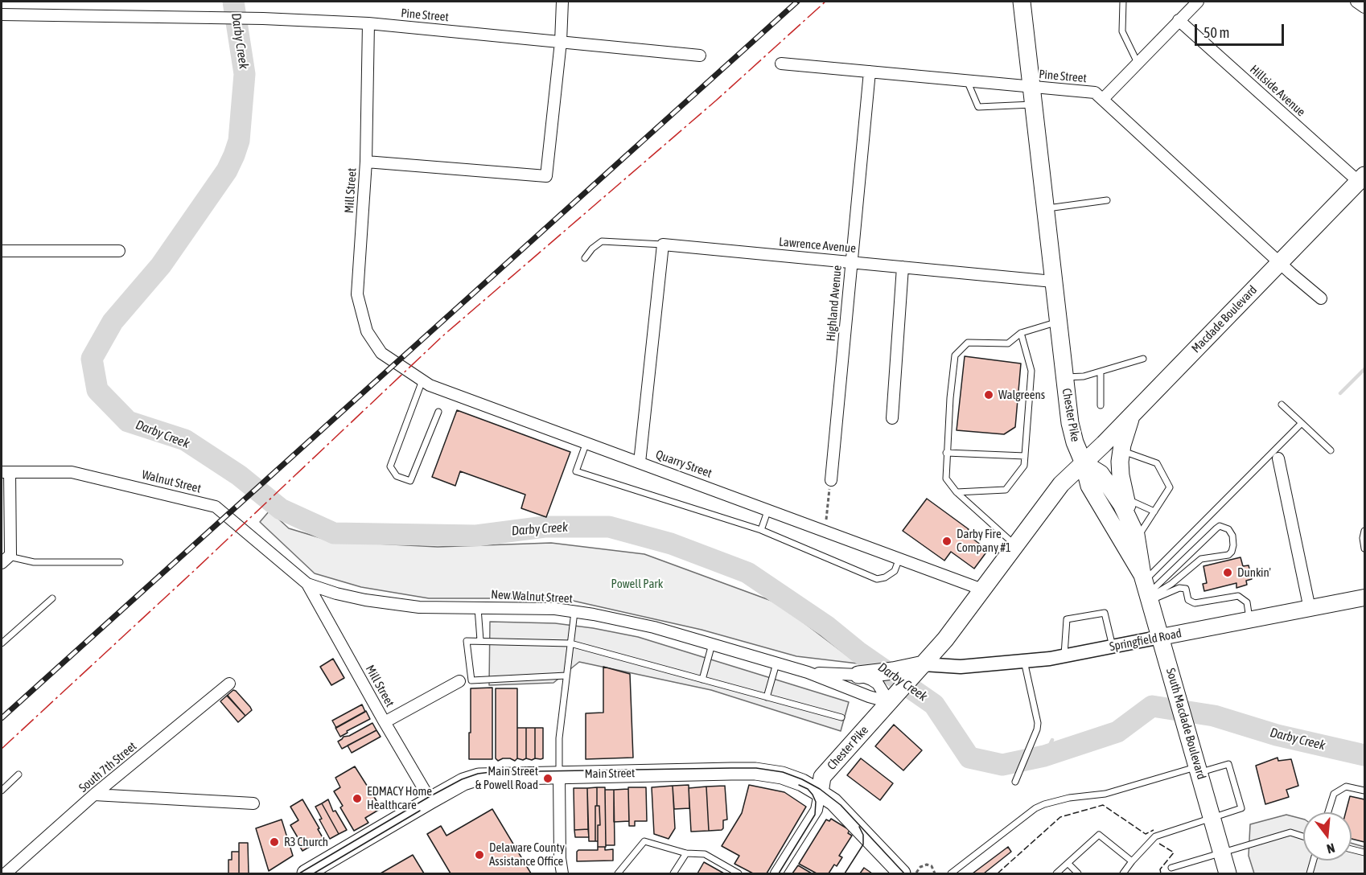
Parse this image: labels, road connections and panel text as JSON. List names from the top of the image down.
{
  "streets": {
    "main road": [
      "Macdade Boulevard",
      "Chester Pike",
      "Springfield Road",
      "South Macdade Boulevard",
      "Main Street"
    ],
    "street": [
      "Pine Street",
      "Hillside Avenue",
      "Mill Street",
      "Lawrence Avenue",
      "Highland Avenue",
      "Quarry Street",
      "Walnut Street",
      "New Walnut Street",
      "South 7th Street"
    ]
  },
  "crossings": [
    ["Pine Street", "Mill Street"],
    ["Pine Street", "Highland Avenue"],
    ["Pine Street", "Macdade Boulevard"],
    ["Pine Street", "Chester Pike"],
    ["Hillside Avenue", "Macdade Boulevard"],
    ["Mill Street", "Quarry Street"],
    ["Mill Street", "Walnut Street"],
    ["Mill Street", "New Walnut Street"],
    ["Mill Street", "Main Street"],
    ["Lawrence Avenue", "Highland Avenue"],
    ["Lawrence Avenue", "Chester Pike"],
    ["Macdade Boulevard", "Chester Pike"],
    ["Macdade Boulevard", "South Macdade Boulevard"],
    ["Chester Pike", "Quarry Street"],
    ["Chester Pike", "New Walnut Street"],
    ["Chester Pike", "Springfield Road"],
    ["Chester Pike", "South Macdade Boulevard"],
    ["Chester Pike", "Main Street"],
    ["Walnut Street", "New Walnut Street"],
    ["Springfield Road", "South Macdade Boulevard"]
  ],
  "water": ["Darby Creek"],
  "parks": ["Powell Park"],
  "places": [
    "Walgreens",
    "Darby Fire Company #1",
    "Dunkin'",
    "Main Street & Powell Road",
    "EDMACY Home Healthcare",
    "R3 Church",
    "Delaware County Assistance Office"
  ],
  "scale_bar": "50 m",
  "north": "bottom"
}
